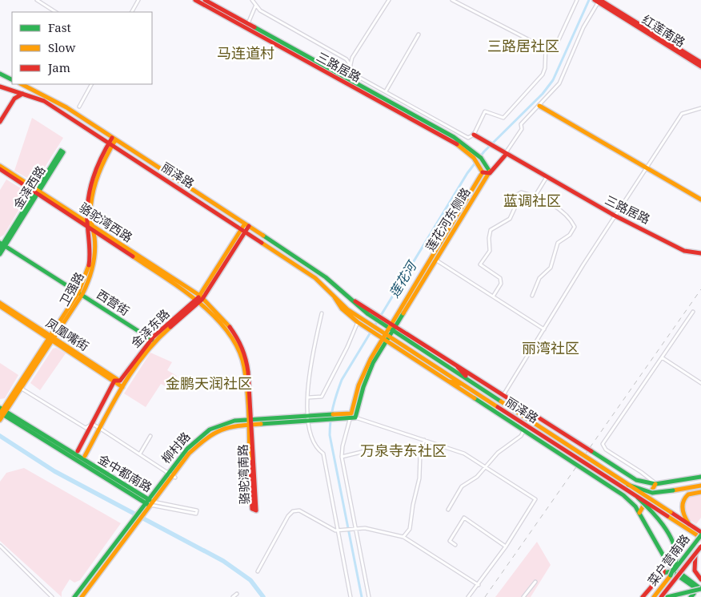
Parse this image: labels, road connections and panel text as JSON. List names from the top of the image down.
{
  "streets": {
    "main road": [
      "红莲南路",
      "三路居路",
      "丽泽路",
      "金泽西路",
      "莲花河东侧路",
      "骆驼湾西路",
      "卫强路",
      "西营街",
      "金泽东路",
      "凤凰嘴街",
      "柳村路",
      "金中都南路",
      "骆驼湾南路",
      "菜户营南路"
    ]
  },
  "crossings": [
    ["三路居路", "莲花河东侧路"],
    ["丽泽路", "莲花河东侧路"],
    ["丽泽路", "卫强路"],
    ["丽泽路", "金泽东路"],
    ["丽泽路", "菜户营南路"],
    ["金泽西路", "骆驼湾西路"],
    ["金泽西路", "西营街"],
    ["莲花河东侧路", "柳村路"],
    ["骆驼湾西路", "卫强路"],
    ["骆驼湾西路", "金泽东路"],
    ["骆驼湾西路", "骆驼湾南路"],
    ["卫强路", "西营街"],
    ["卫强路", "凤凰嘴街"],
    ["卫强路", "金中都南路"],
    ["西营街", "金泽东路"],
    ["金泽东路", "凤凰嘴街"],
    ["金泽东路", "骆驼湾南路"],
    ["柳村路", "金中都南路"],
    ["柳村路", "骆驼湾南路"]
  ],
  "districts": [
    "三路居社区",
    "马连道村",
    "蓝调社区",
    "丽湾社区",
    "金鹏天润社区",
    "万泉寺东社区"
  ],
  "water": ["莲花河"],
  "legend": ["Fast", "Slow", "Jam"]
}
